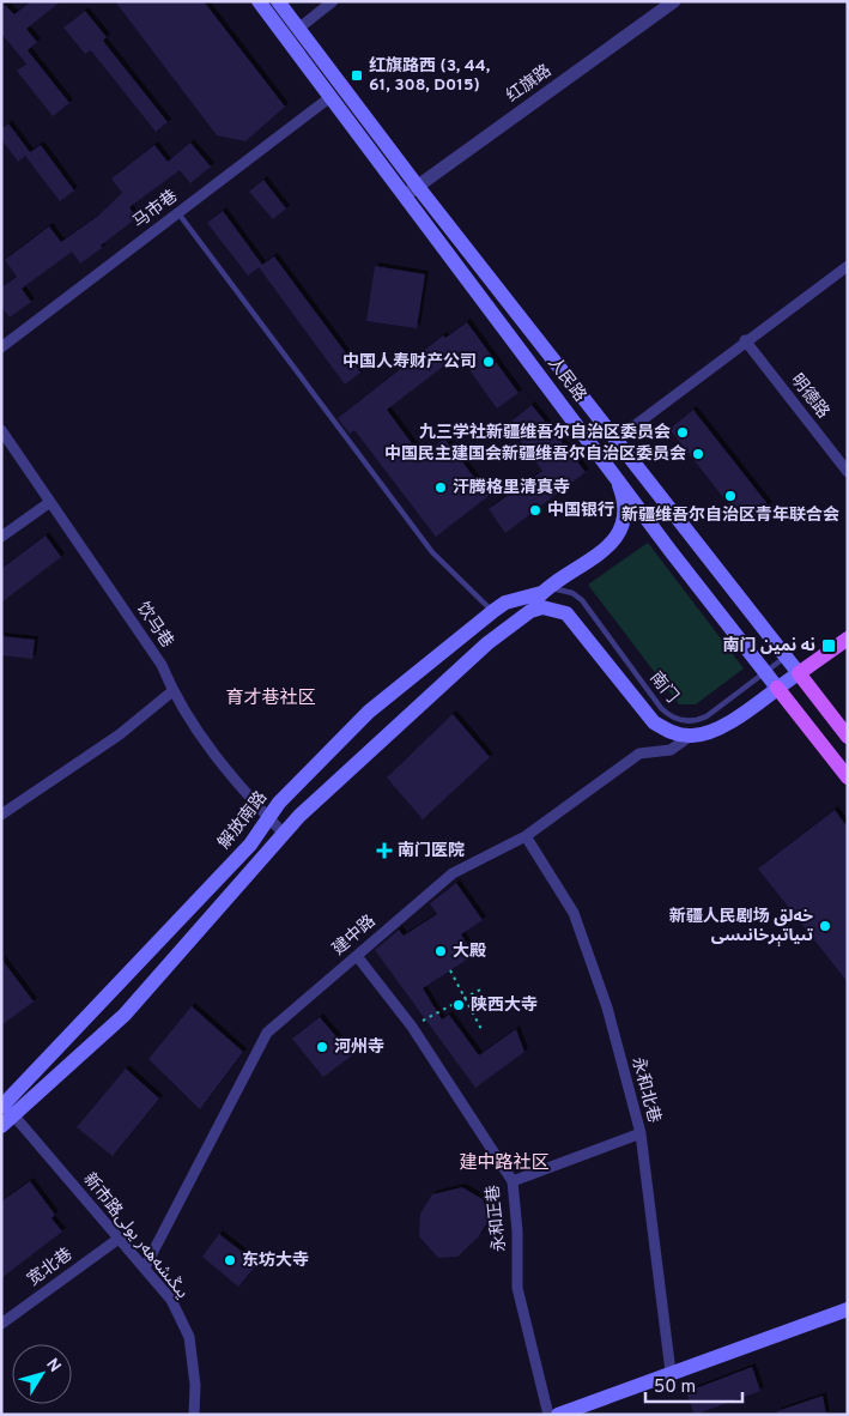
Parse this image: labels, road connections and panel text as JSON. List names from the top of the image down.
{
  "streets": {
    "main road": ["人民路", "解放南路"],
    "street": [
      "红旗路",
      "马市巷",
      "明德路",
      "饮马巷",
      "建中路",
      "永和北巷",
      "永和正巷",
      "新市路يىڭىشەھەر يولى",
      "宽北巷"
    ],
    "lane": ["南门"]
  },
  "crossings": [
    ["红旗路", "人民路"],
    ["马市巷", "人民路"],
    ["人民路", "南门"],
    ["人民路", "解放南路"],
    ["饮马巷", "解放南路"],
    ["南门", "解放南路"],
    ["解放南路", "建中路"],
    ["解放南路", "新市路يىڭىشەھەر يولى"],
    ["建中路", "永和北巷"],
    ["建中路", "永和正巷"],
    ["建中路", "新市路يىڭىشەھەر يولى"],
    ["新市路يىڭىشەھەر يولى", "宽北巷"]
  ],
  "districts": ["育才巷社区", "建中路社区"],
  "places": {
    "transit": ["红旗路西 (3, 44, 61, 308, D015)", "南门 نە نمين"],
    "other": [
      "中国人寿财产公司",
      "九三学社新疆维吾尔自治区委员会",
      "中国民主建国会新疆维吾尔自治区委员会",
      "汗腾格里清真寺",
      "新疆维吾尔自治区青年联合会",
      "中国银行",
      "新疆人民剧场 خەلق تىياتېرخانىسى",
      "大殿",
      "陕西大寺",
      "河州寺",
      "东坊大寺"
    ],
    "health": ["南门医院"]
  },
  "scale_bar": "50 m",
  "north": "top right"
}
